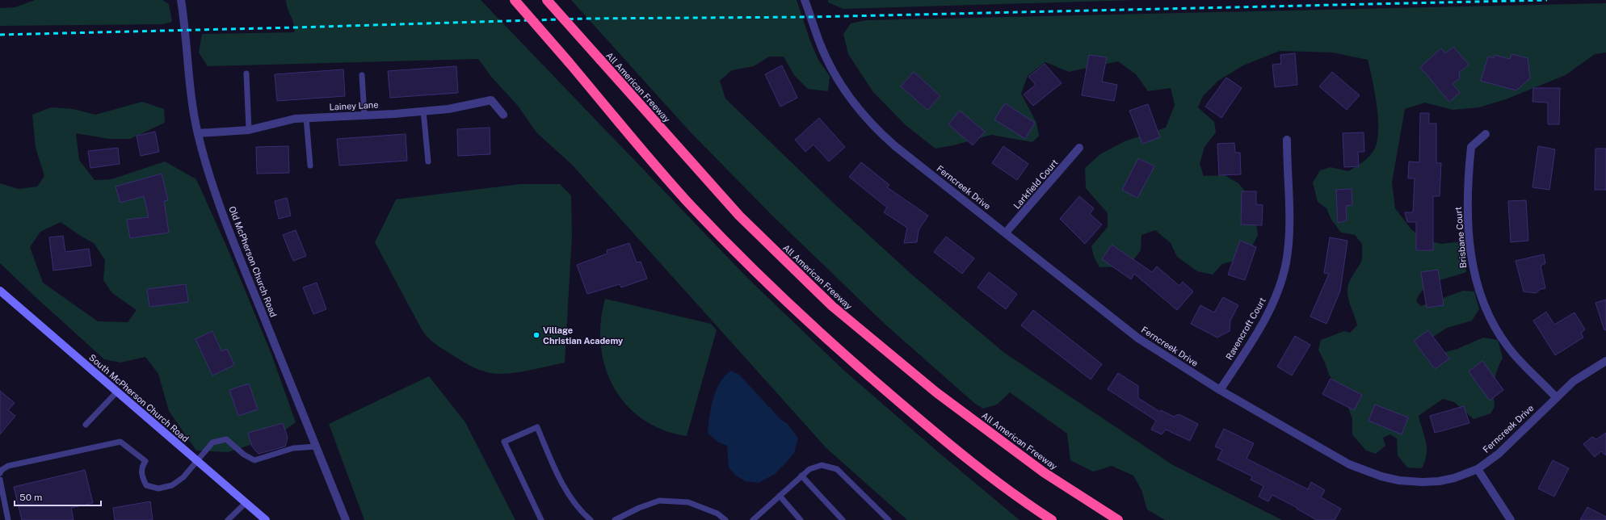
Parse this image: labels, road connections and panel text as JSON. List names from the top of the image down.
{
  "streets": {
    "highway": ["All American Freeway"],
    "main road": ["South McPherson Church Road"],
    "street": [
      "Lainey Lane",
      "Larkfield Court",
      "Ferncreek Drive",
      "Brisbane Court",
      "Old McPherson Church Road",
      "Ravencroft Court"
    ]
  },
  "crossings": [
    ["Lainey Lane", "Old McPherson Church Road"],
    ["Larkfield Court", "Ferncreek Drive"],
    ["Ferncreek Drive", "Brisbane Court"],
    ["Ferncreek Drive", "Ravencroft Court"]
  ],
  "places": ["Village Christian Academy"],
  "scale_bar": "50 m"
}
